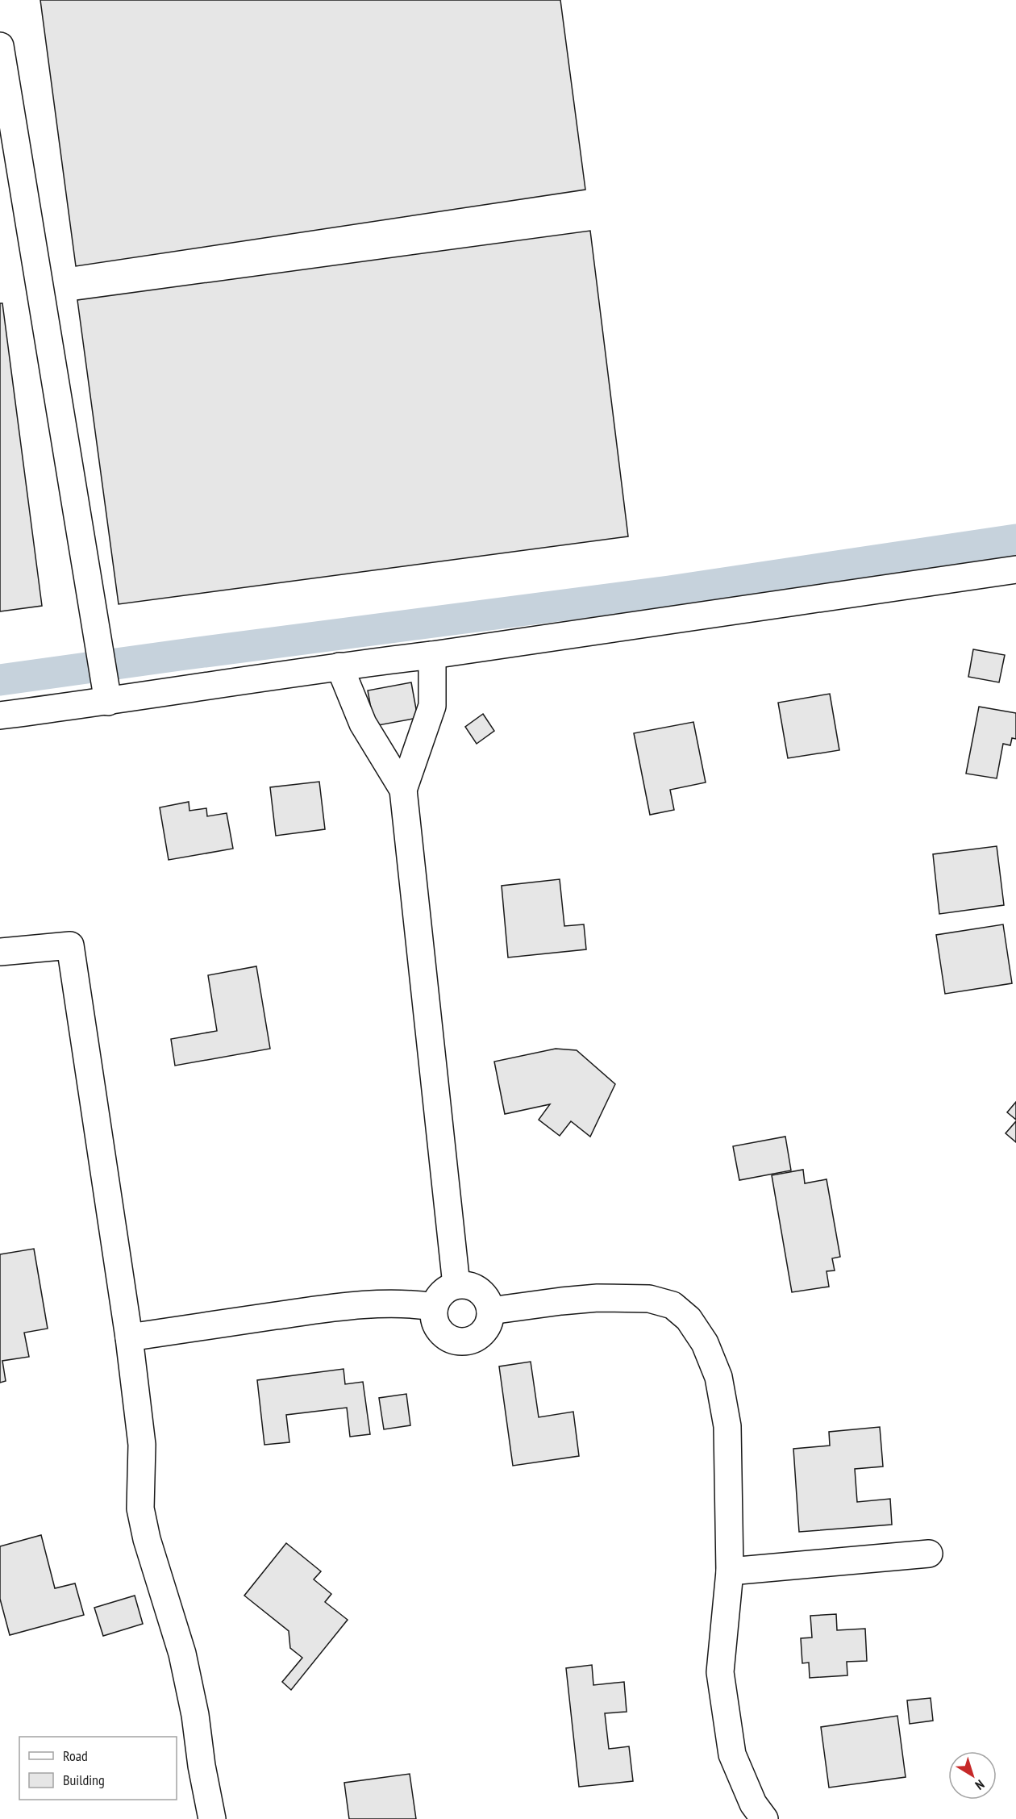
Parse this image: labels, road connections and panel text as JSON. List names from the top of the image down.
{
  "legend": ["Road", "Building"],
  "north": "bottom right"
}
